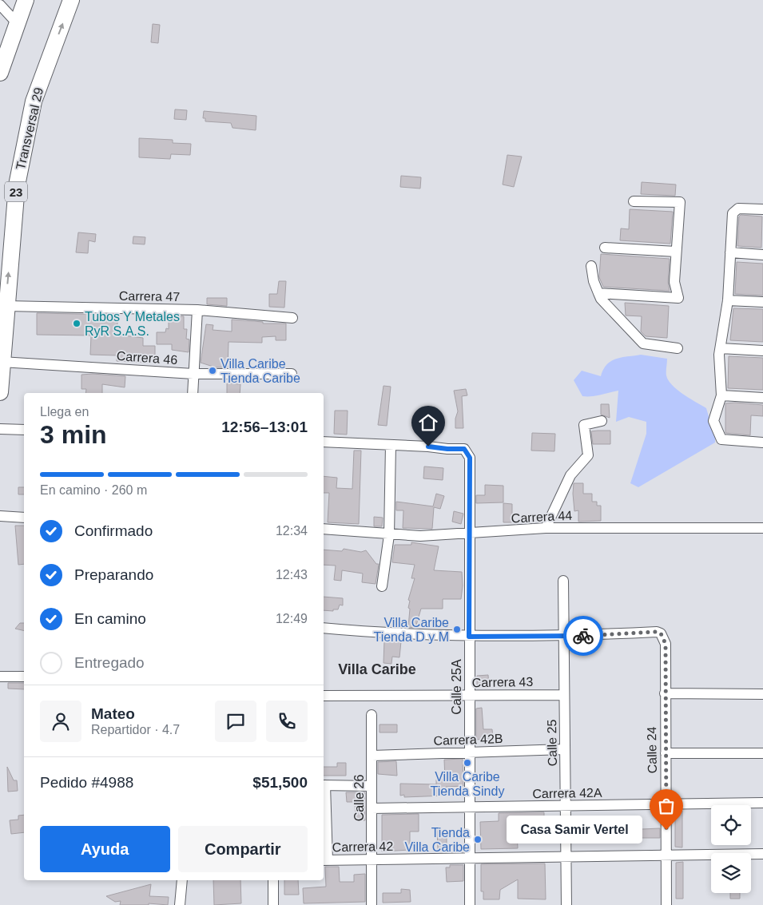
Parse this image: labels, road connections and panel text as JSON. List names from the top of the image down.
{
  "streets": {
    "highway": ["Transversal 29", "23"],
    "street": [
      "Carrera 47",
      "Carrera 46",
      "Carrera 44",
      "Carrera 43",
      "Calle 25A",
      "Carrera 42B",
      "Calle 25",
      "Calle 24",
      "Carrera 42A",
      "Calle 26",
      "Carrera 42"
    ]
  },
  "crossings": [
    ["Transversal 29", "Carrera 47"],
    ["Transversal 29", "Carrera 46"],
    ["Carrera 44", "Calle 25A"],
    ["Carrera 43", "Calle 25A"],
    ["Carrera 43", "Calle 25"],
    ["Calle 25A", "Carrera 42B"],
    ["Calle 25A", "Carrera 42A"],
    ["Calle 25A", "Carrera 42"],
    ["Carrera 42B", "Calle 25"],
    ["Carrera 42B", "Calle 26"],
    ["Calle 25", "Calle 24"],
    ["Calle 25", "Carrera 42A"],
    ["Calle 25", "Carrera 42"],
    ["Calle 24", "Carrera 42A"],
    ["Calle 24", "Carrera 42"],
    ["Carrera 42A", "Calle 26"],
    ["Calle 26", "Carrera 42"]
  ],
  "one_way": ["Transversal 29"],
  "districts": ["Villa Caribe"],
  "places": [
    "Tubos Y Metales RyR S.A.S.",
    "Villa Caribe Tienda Caribe",
    "Villa Caribe Tienda D y M",
    "Villa Caribe Tienda Sindy",
    "Casa Samir Vertel",
    "Tienda Villa Caribe"
  ],
  "page": {
    "heading": ["3 min", "Llega en", "12:56–13:01"],
    "panel": [
      "Mateo",
      "Repartidor · 4.7",
      "Pedido #4988",
      "$51,500"
    ],
    "bar": "En camino · 260 m",
    "list": [
      ["Confirmado", "12:34"],
      ["Preparando", "12:43"],
      ["En camino", "12:49"],
      "Entregado"
    ],
    "bubble": "Casa Samir Vertel",
    "buttons": ["Ayuda", "Compartir"]
  }
}
